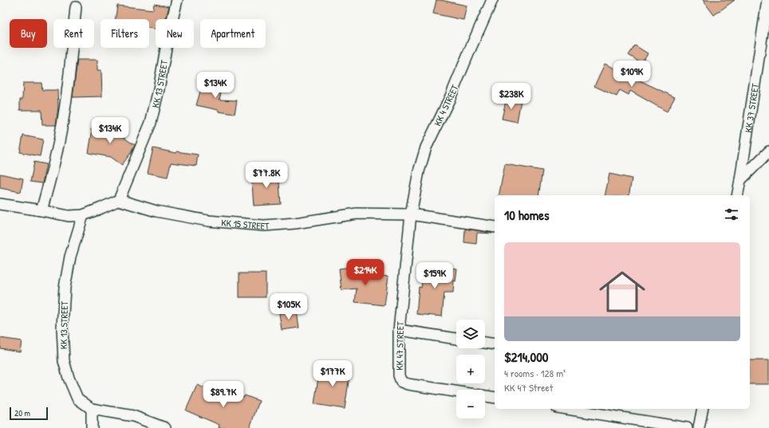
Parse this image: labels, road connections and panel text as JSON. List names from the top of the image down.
{
  "streets": {
    "street": [
      "KK 13 STREET",
      "KK 4 STREET",
      "KK 37 STREET",
      "KK 15 STREET",
      "KK 47 STREET"
    ]
  },
  "crossings": [
    ["KK 13 STREET", "KK 15 STREET"],
    ["KK 4 STREET", "KK 15 STREET"],
    ["KK 4 STREET", "KK 47 STREET"],
    ["KK 15 STREET", "KK 47 STREET"]
  ],
  "scale_bar": "20 m",
  "page": {
    "chip": [
      "Buy",
      "Rent",
      "Filters",
      "New",
      "Apartment"
    ],
    "price": [
      "$109K",
      "$134K",
      "$238K",
      "$134K",
      "$77.8K",
      "$214K",
      "$159K",
      "$105K",
      "$177K",
      "$89.7K"
    ],
    "heading": "10 homes",
    "list": [
      {
        "name": "$214,000",
        "note": "4 rooms · 128 m² · KK 47 Street"
      }
    ],
    "map_buttons": ["+", "−"],
    "scale": "20 m"
  }
}
